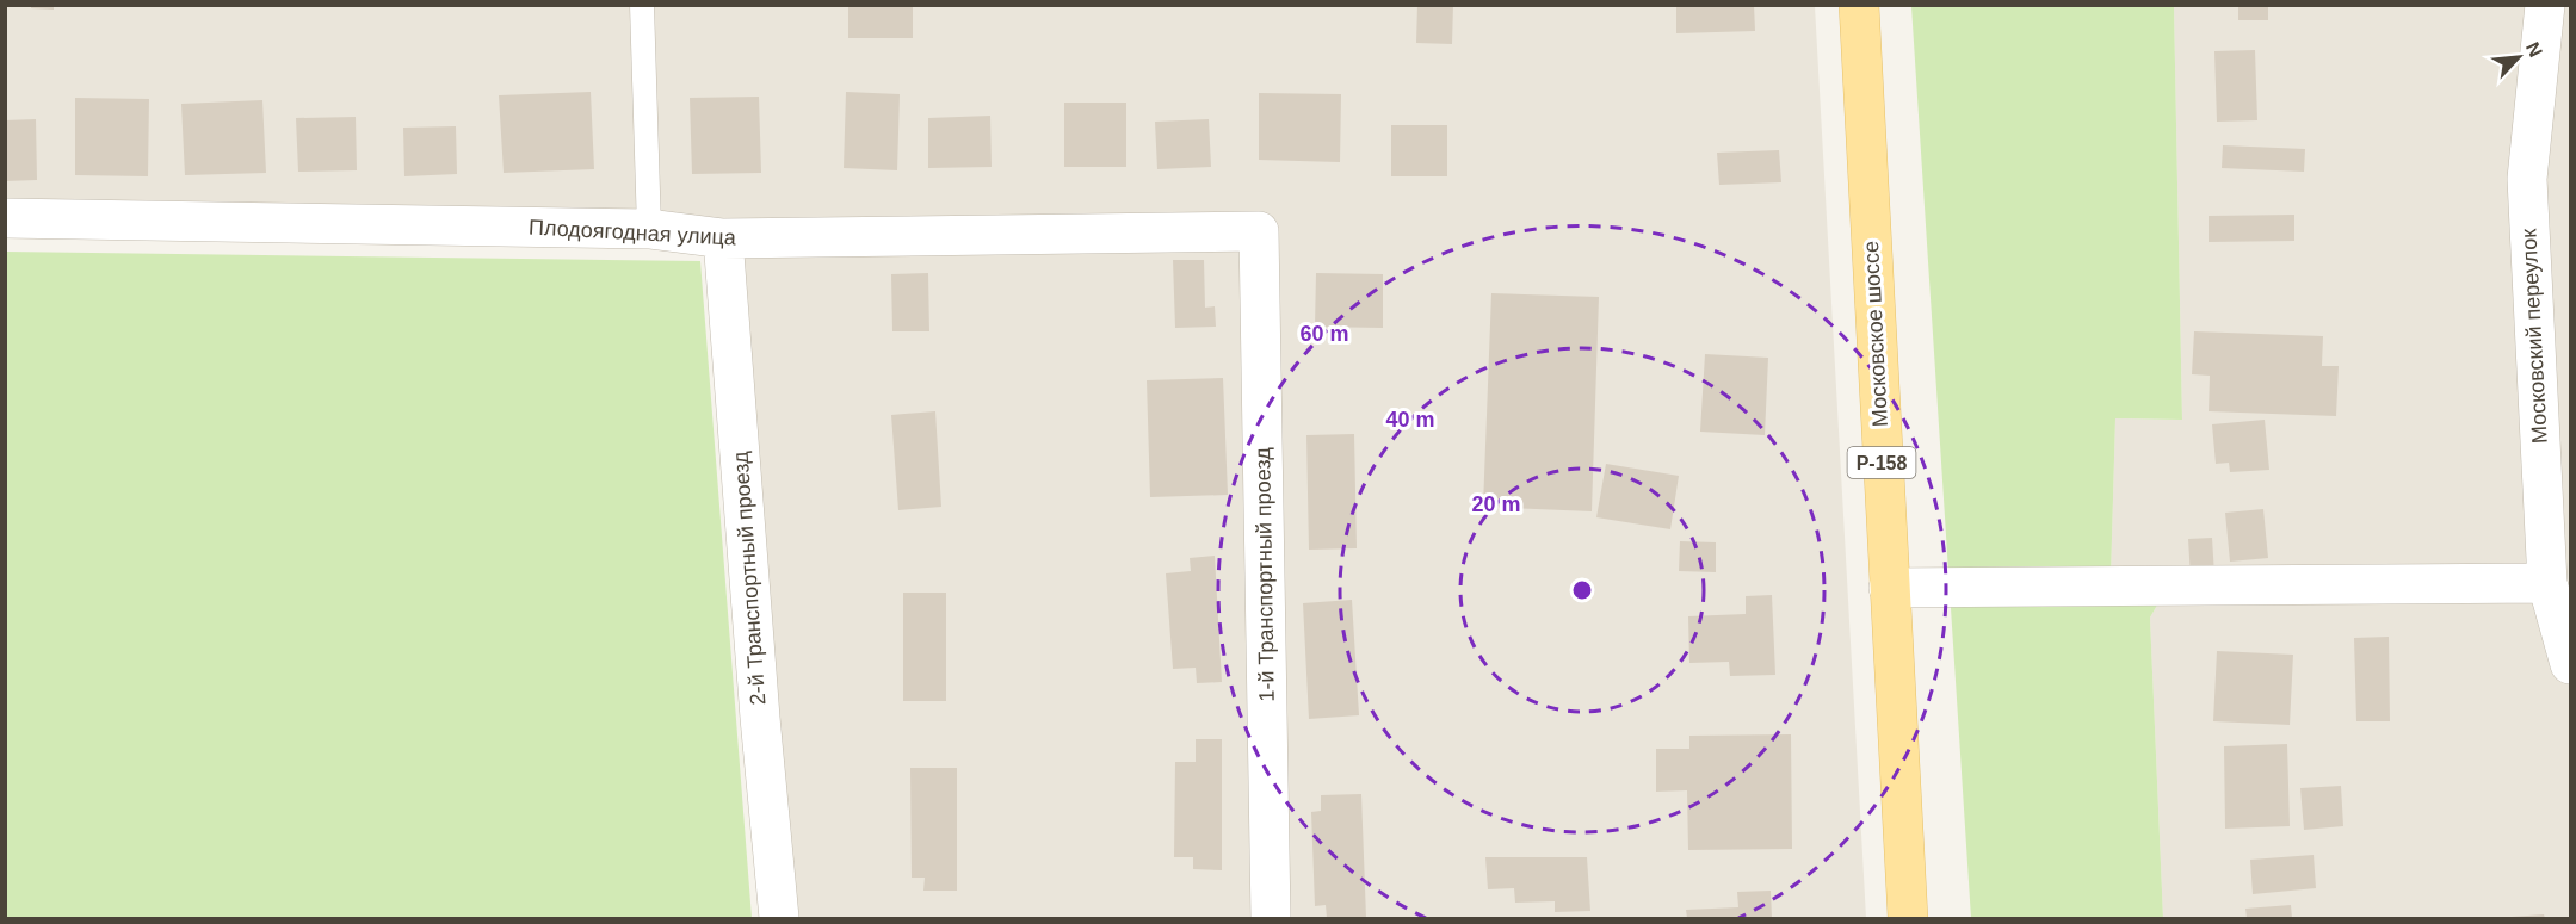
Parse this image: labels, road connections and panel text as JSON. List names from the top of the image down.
{
  "streets": {
    "main road": ["Московское шоссе", "Р-158"],
    "street": [
      "Плодоягодная улица",
      "Московский переулок",
      "1-й Транспортный проезд",
      "2-й Транспортный проезд"
    ]
  },
  "crossings": [
    ["Плодоягодная улица", "1-й Транспортный проезд"],
    ["Плодоягодная улица", "2-й Транспортный проезд"]
  ],
  "north": "top right",
  "rings": ["60 m", "40 m", "20 m"]
}
